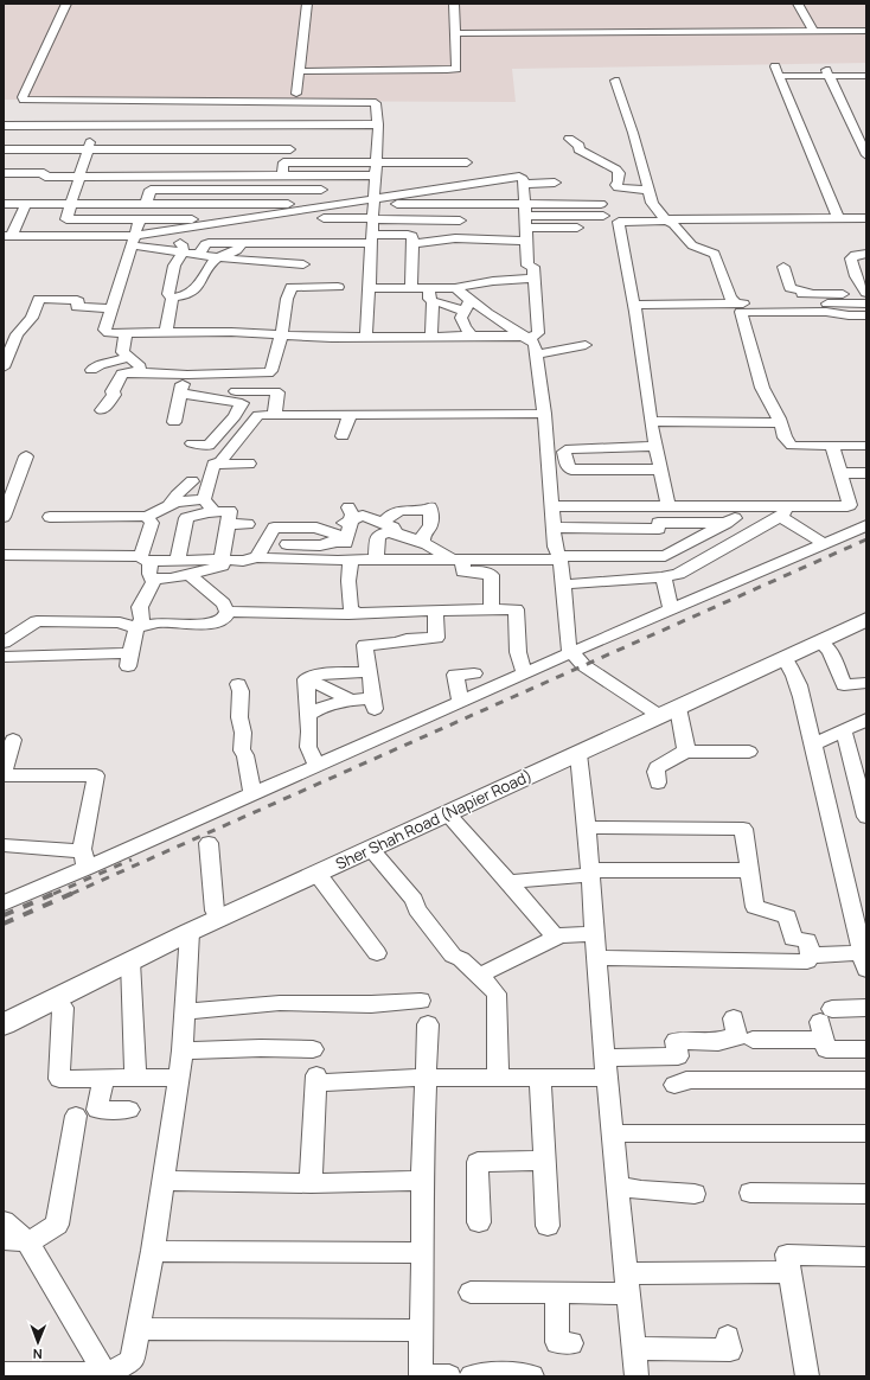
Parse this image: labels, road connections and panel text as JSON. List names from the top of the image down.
{
  "streets": {
    "main road": ["Sher Shah Road (Napier Road)"]
  },
  "north": "bottom"
}
